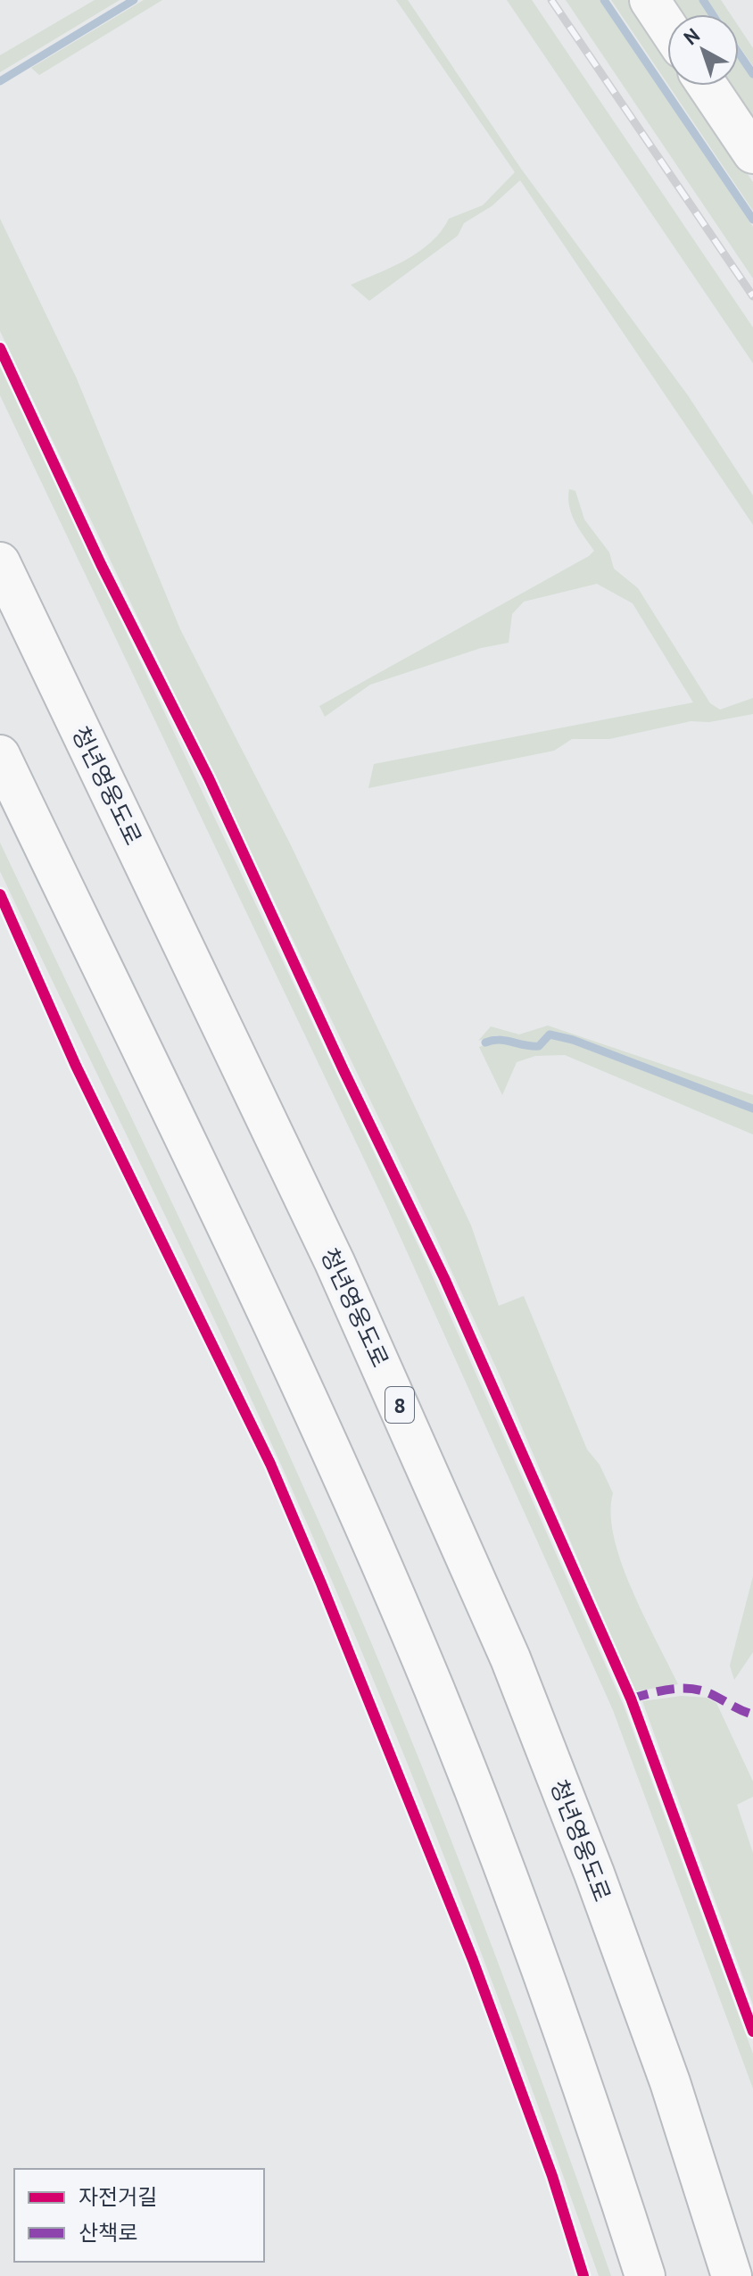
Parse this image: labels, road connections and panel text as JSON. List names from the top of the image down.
{
  "streets": {
    "main road": ["청년영웅도로", "8"]
  },
  "legend": ["자전거길", "산책로"],
  "north": "top left"
}
